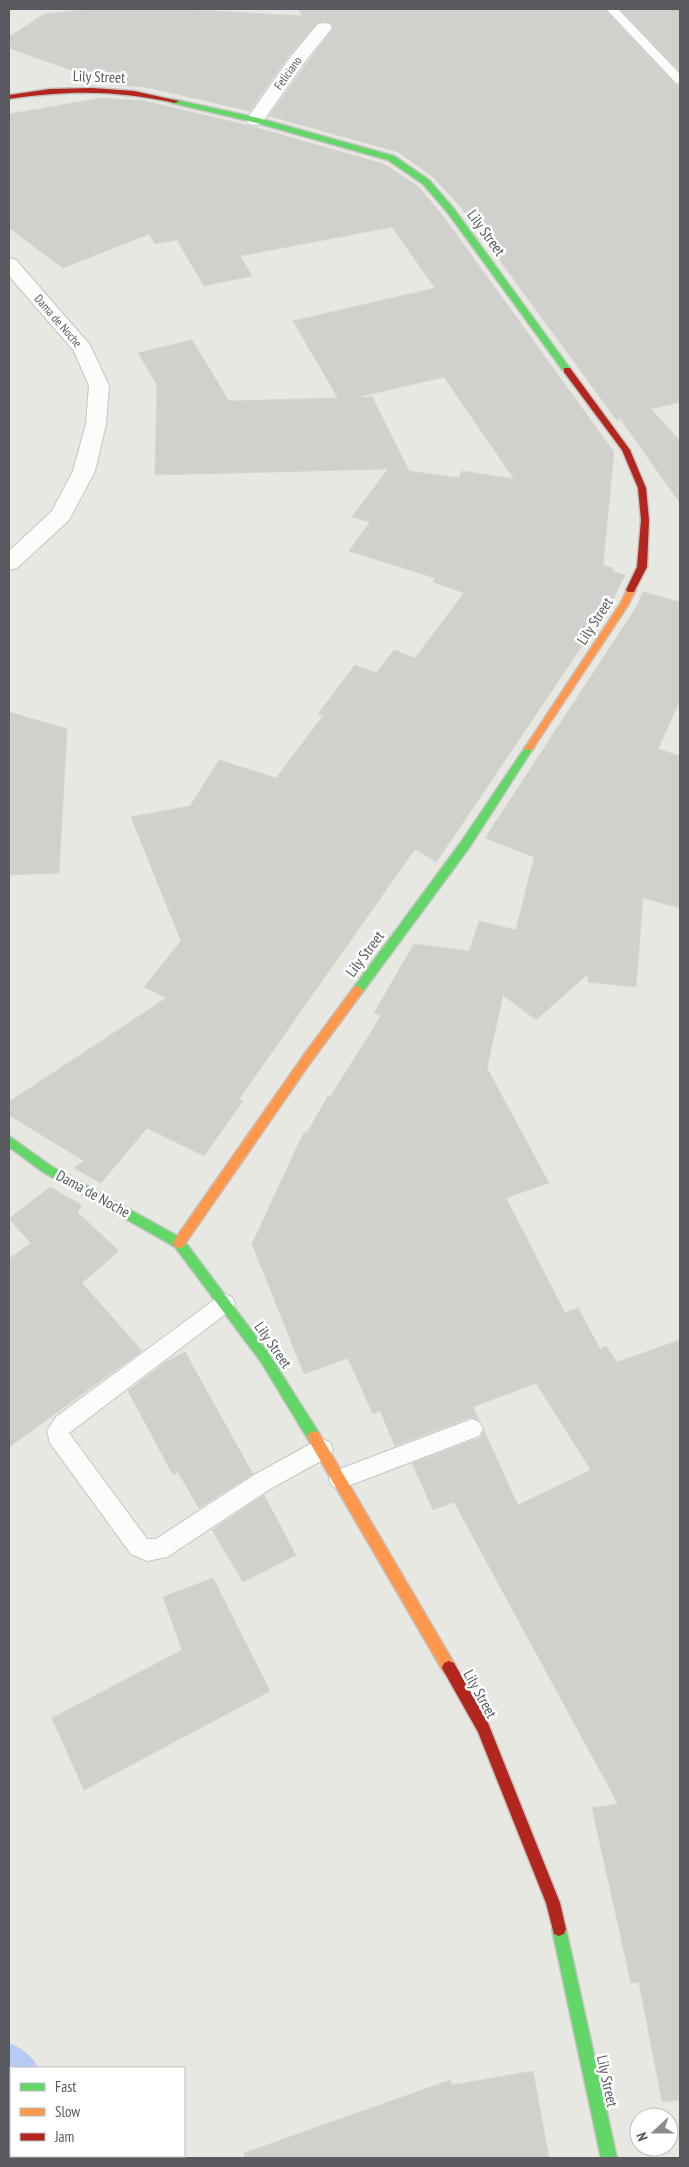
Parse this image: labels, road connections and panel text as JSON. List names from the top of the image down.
{
  "streets": {
    "street": ["Feliciano", "Lily Street", "Dama de Noche"]
  },
  "crossings": [
    ["Feliciano", "Lily Street"],
    ["Lily Street", "Dama de Noche"]
  ],
  "legend": ["Fast", "Slow", "Jam"],
  "north": "left"
}
